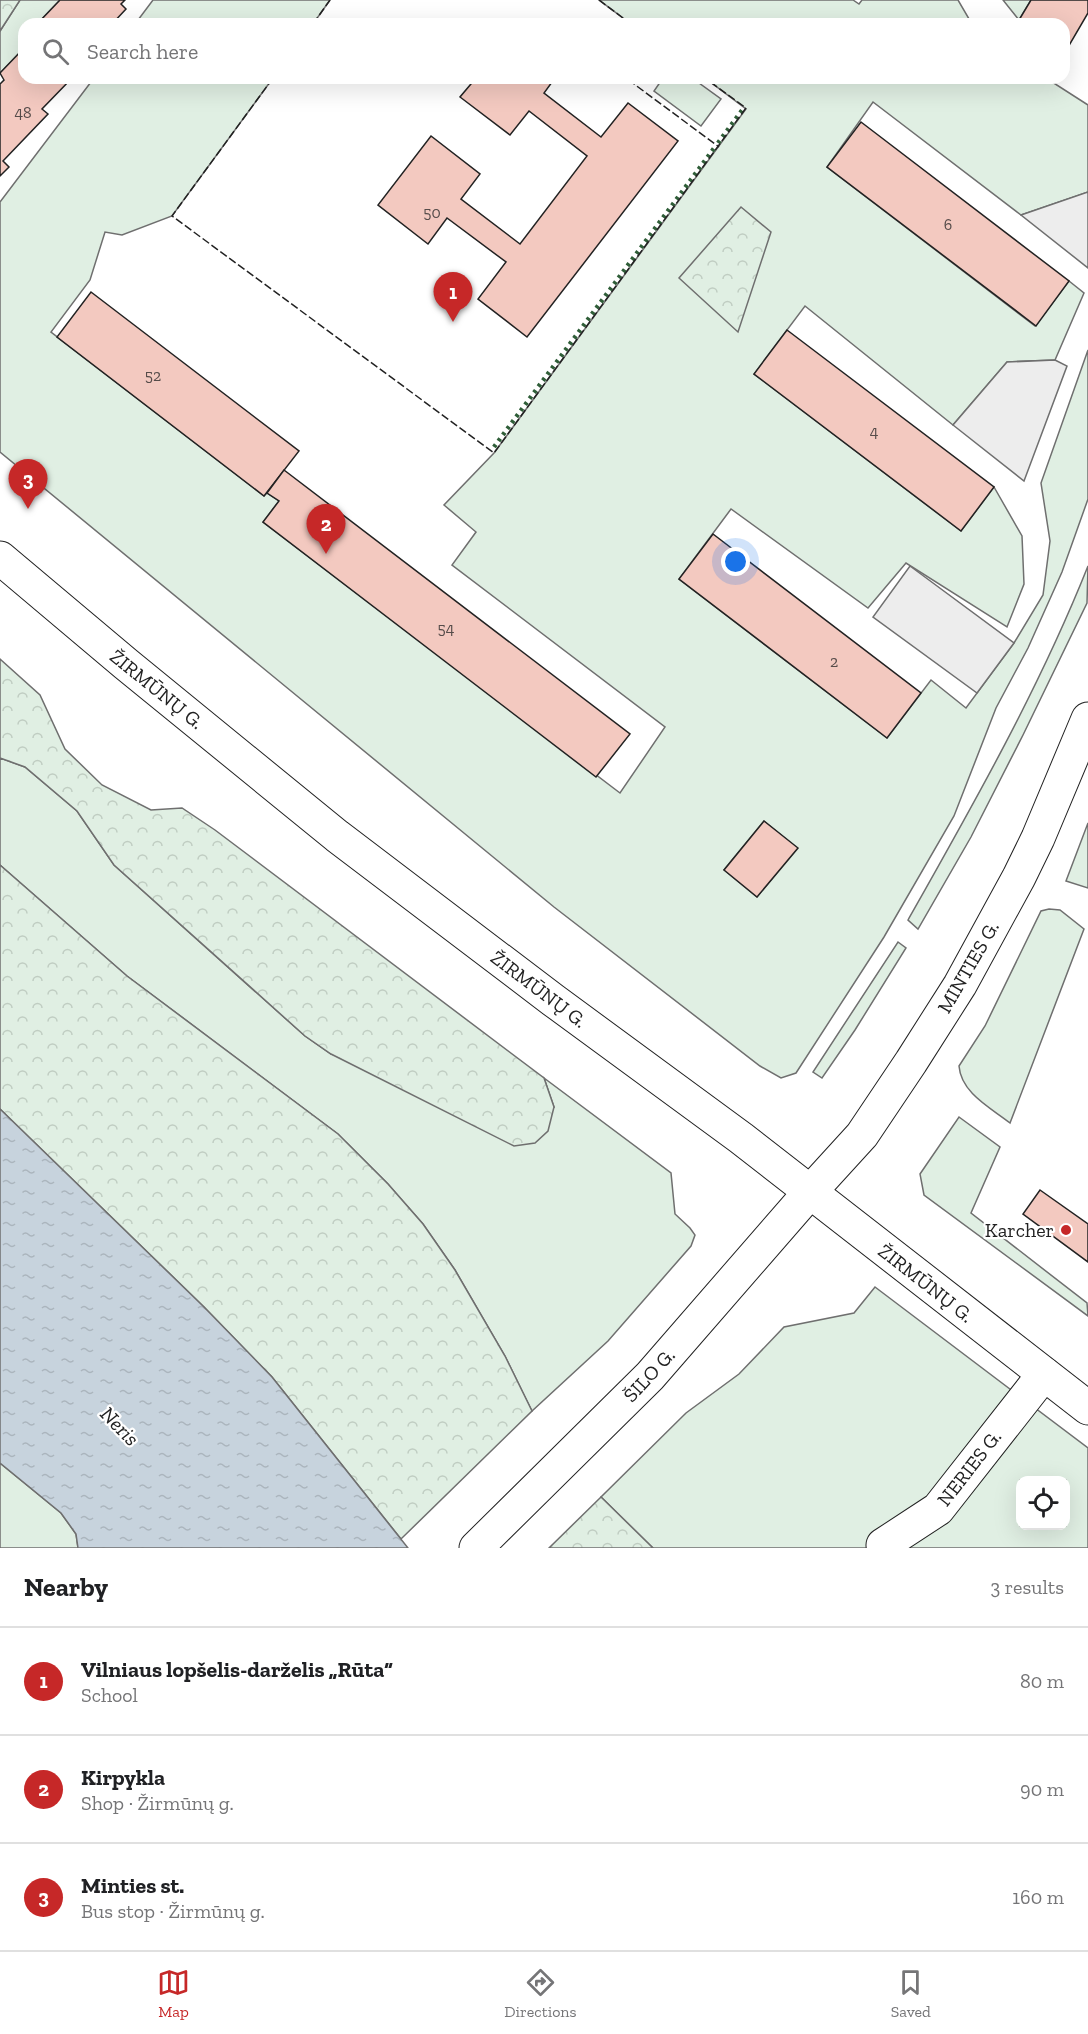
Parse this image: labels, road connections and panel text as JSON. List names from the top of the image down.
{
  "streets": {
    "main road": [
      "ŽIRMŪNŲ G.",
      "MINTIES G.",
      "ŠILO G.",
      "NERIES G."
    ]
  },
  "crossings": [
    ["ŽIRMŪNŲ G.", "MINTIES G."],
    ["ŽIRMŪNŲ G.", "ŠILO G."],
    ["ŽIRMŪNŲ G.", "NERIES G."],
    ["MINTIES G.", "ŠILO G."]
  ],
  "water": ["Neris"],
  "places": ["Karcher"],
  "house_numbers": [
    "48",
    "50",
    "6",
    "52",
    "4",
    "54",
    "2"
  ],
  "page": {
    "search": "Search here",
    "pins": ["1", "3", "2"],
    "heading": ["Nearby", "3 results"],
    "list": [
      {
        "mark": "1",
        "name": "Vilniaus lopšelis-darželis „Rūta“",
        "note": "School",
        "value": "80 m"
      },
      {
        "mark": "2",
        "name": "Kirpykla",
        "note": "Shop · Žirmūnų g.",
        "value": "90 m"
      },
      {
        "mark": "3",
        "name": "Minties st.",
        "note": "Bus stop · Žirmūnų g.",
        "value": "160 m"
      }
    ],
    "nav": ["Map", "Directions", "Saved"]
  }
}
